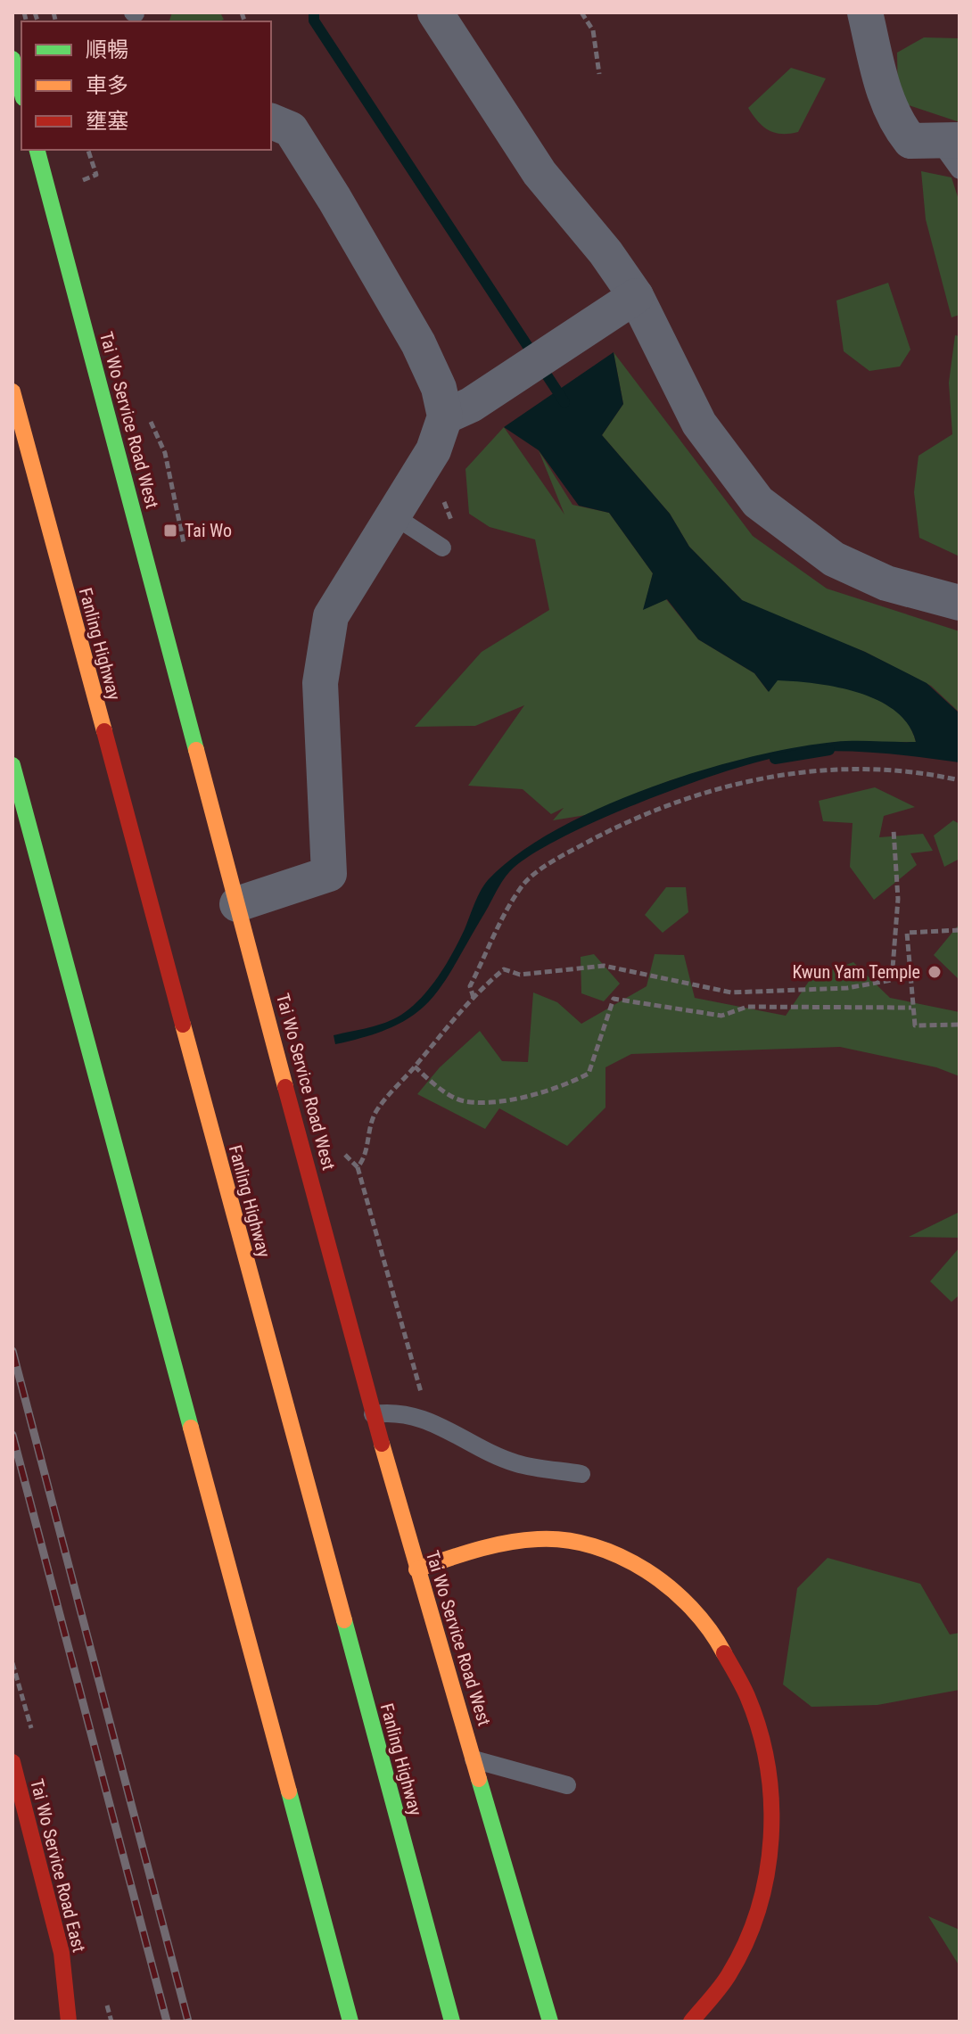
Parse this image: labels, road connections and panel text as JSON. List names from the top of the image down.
{
  "streets": {
    "main road": ["Tai Wo Service Road West", "Fanling Highway", "Tai Wo Service Road East"]
  },
  "places": {
    "transit": ["Tai Wo"],
    "other": ["Kwun Yam Temple"]
  },
  "legend": ["順暢", "車多", "壅塞"]
}
